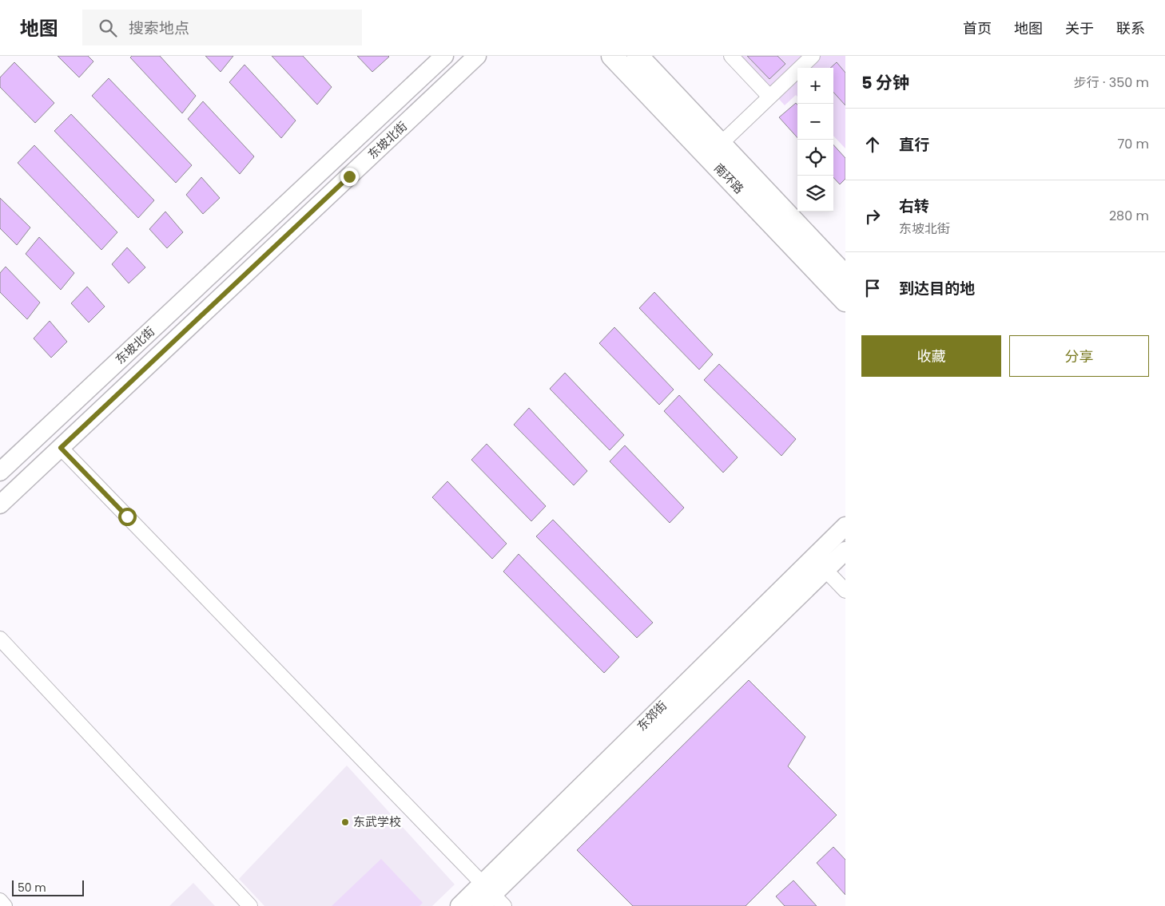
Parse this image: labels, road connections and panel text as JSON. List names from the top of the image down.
{
  "streets": {
    "highway": ["南环路"],
    "main road": ["东坡北街", "东郊街"]
  },
  "places": ["东武学校"],
  "scale_bar": "50 m",
  "page": {
    "header": "地图",
    "search": "搜索地点",
    "nav": [
      "首页",
      "地图",
      "关于",
      "联系"
    ],
    "heading": ["5 分钟", "步行 · 350 m"],
    "map_buttons": ["+", "−"],
    "list": [
      ["直行", "70 m"],
      ["右转", "东坡北街", "280 m"],
      "到达目的地"
    ],
    "buttons": ["收藏", "分享"],
    "scale": "50 m"
  }
}
